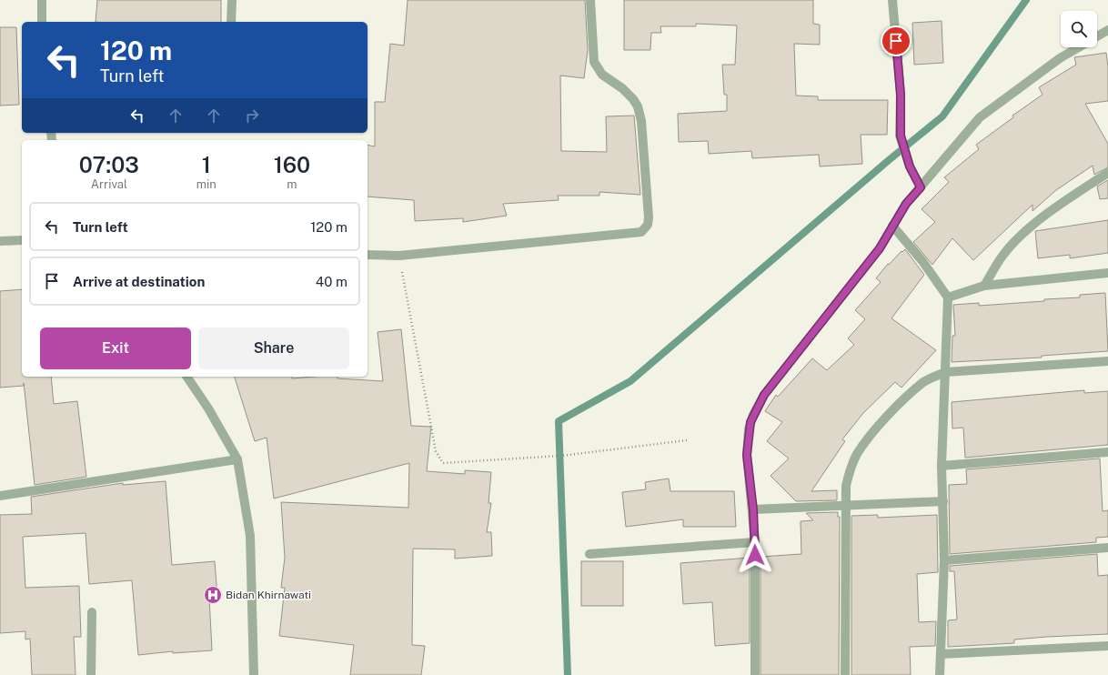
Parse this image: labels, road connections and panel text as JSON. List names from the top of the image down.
{
  "places": {
    "hospital": ["Bidan Khirnawati"]
  },
  "page": {
    "turn": ["120 m", "Turn left"],
    "eta": [
      "07:03",
      "Arrival",
      "1",
      "min",
      "160",
      "m"
    ],
    "list": [
      {
        "name": "Turn left",
        "value": "120 m"
      },
      {
        "name": "Arrive at destination",
        "value": "40 m"
      }
    ],
    "buttons": ["Exit", "Share"]
  }
}
